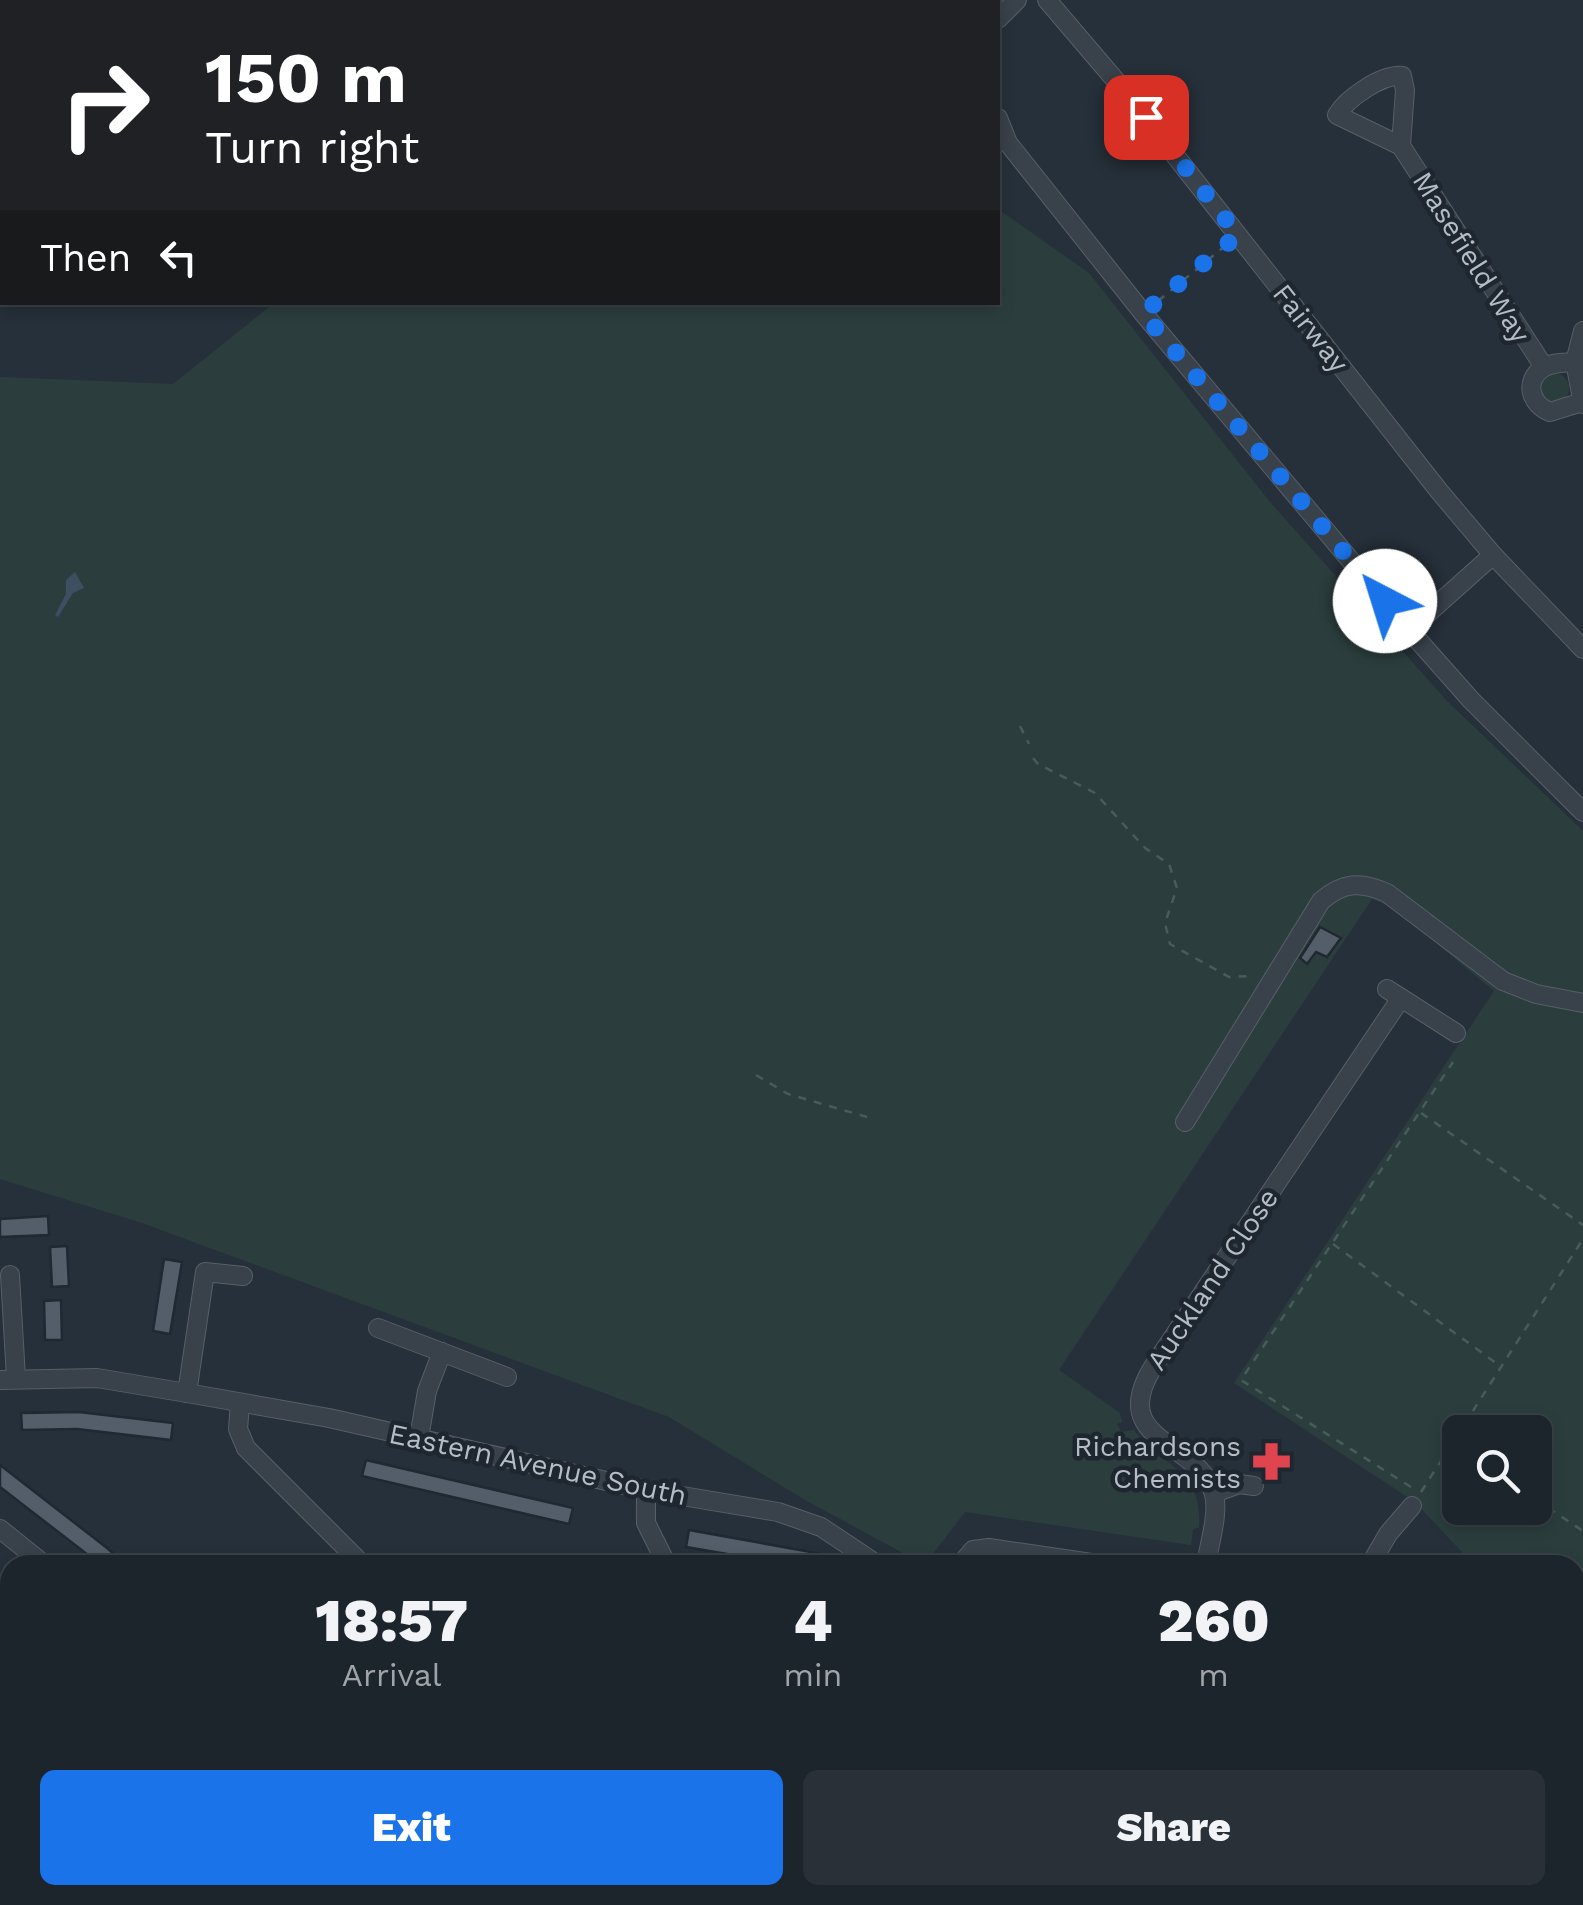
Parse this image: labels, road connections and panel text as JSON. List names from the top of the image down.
{
  "streets": {
    "street": [
      "Masefield Way",
      "Fairway",
      "Auckland Close",
      "Eastern Avenue South"
    ]
  },
  "places": {
    "pharmacy": ["Richardsons Chemists"]
  },
  "page": {
    "turn": ["150 m", "Turn right"],
    "then": "Then",
    "eta": [
      "18:57",
      "Arrival",
      "4",
      "min",
      "260",
      "m"
    ],
    "buttons": ["Exit", "Share"]
  }
}
